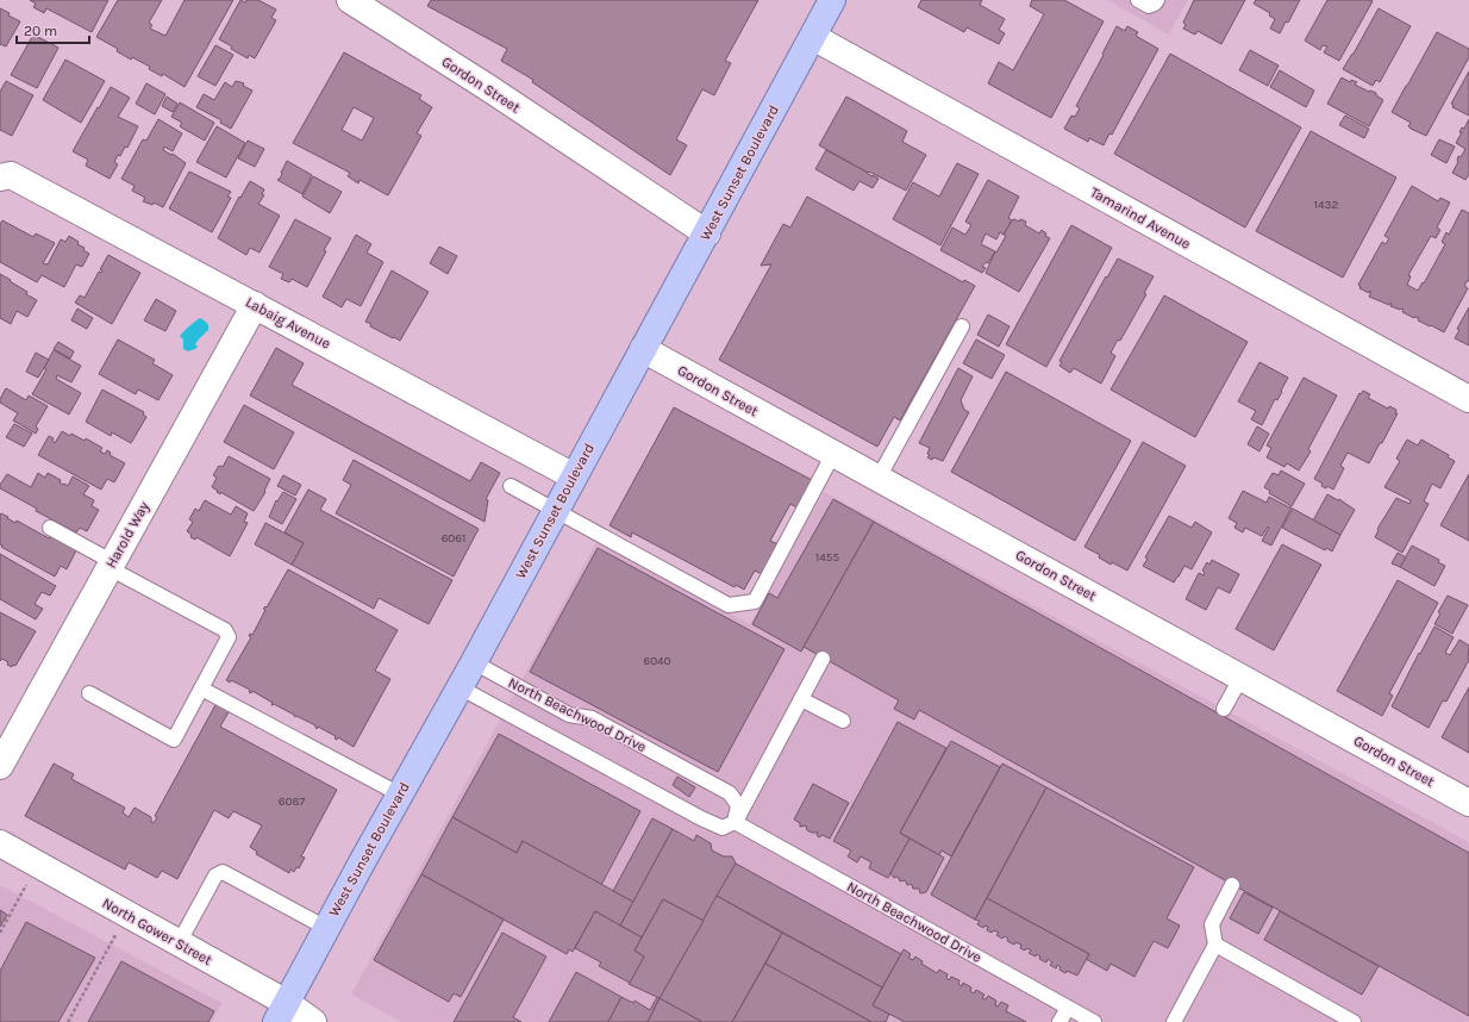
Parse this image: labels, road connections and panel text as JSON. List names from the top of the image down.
{
  "streets": {
    "main road": ["West Sunset Boulevard"],
    "street": [
      "Gordon Street",
      "Tamarind Avenue",
      "Labaig Avenue",
      "Harold Way",
      "North Gower Street"
    ],
    "lane": ["North Beachwood Drive"]
  },
  "crossings": [
    ["Gordon Street", "West Sunset Boulevard"],
    ["West Sunset Boulevard", "Tamarind Avenue"],
    ["West Sunset Boulevard", "Labaig Avenue"],
    ["West Sunset Boulevard", "North Beachwood Drive"],
    ["West Sunset Boulevard", "North Gower Street"],
    ["Labaig Avenue", "Harold Way"]
  ],
  "house_numbers": [
    "1432",
    "6061",
    "1455",
    "6040",
    "6087"
  ],
  "scale_bar": "20 m"
}
